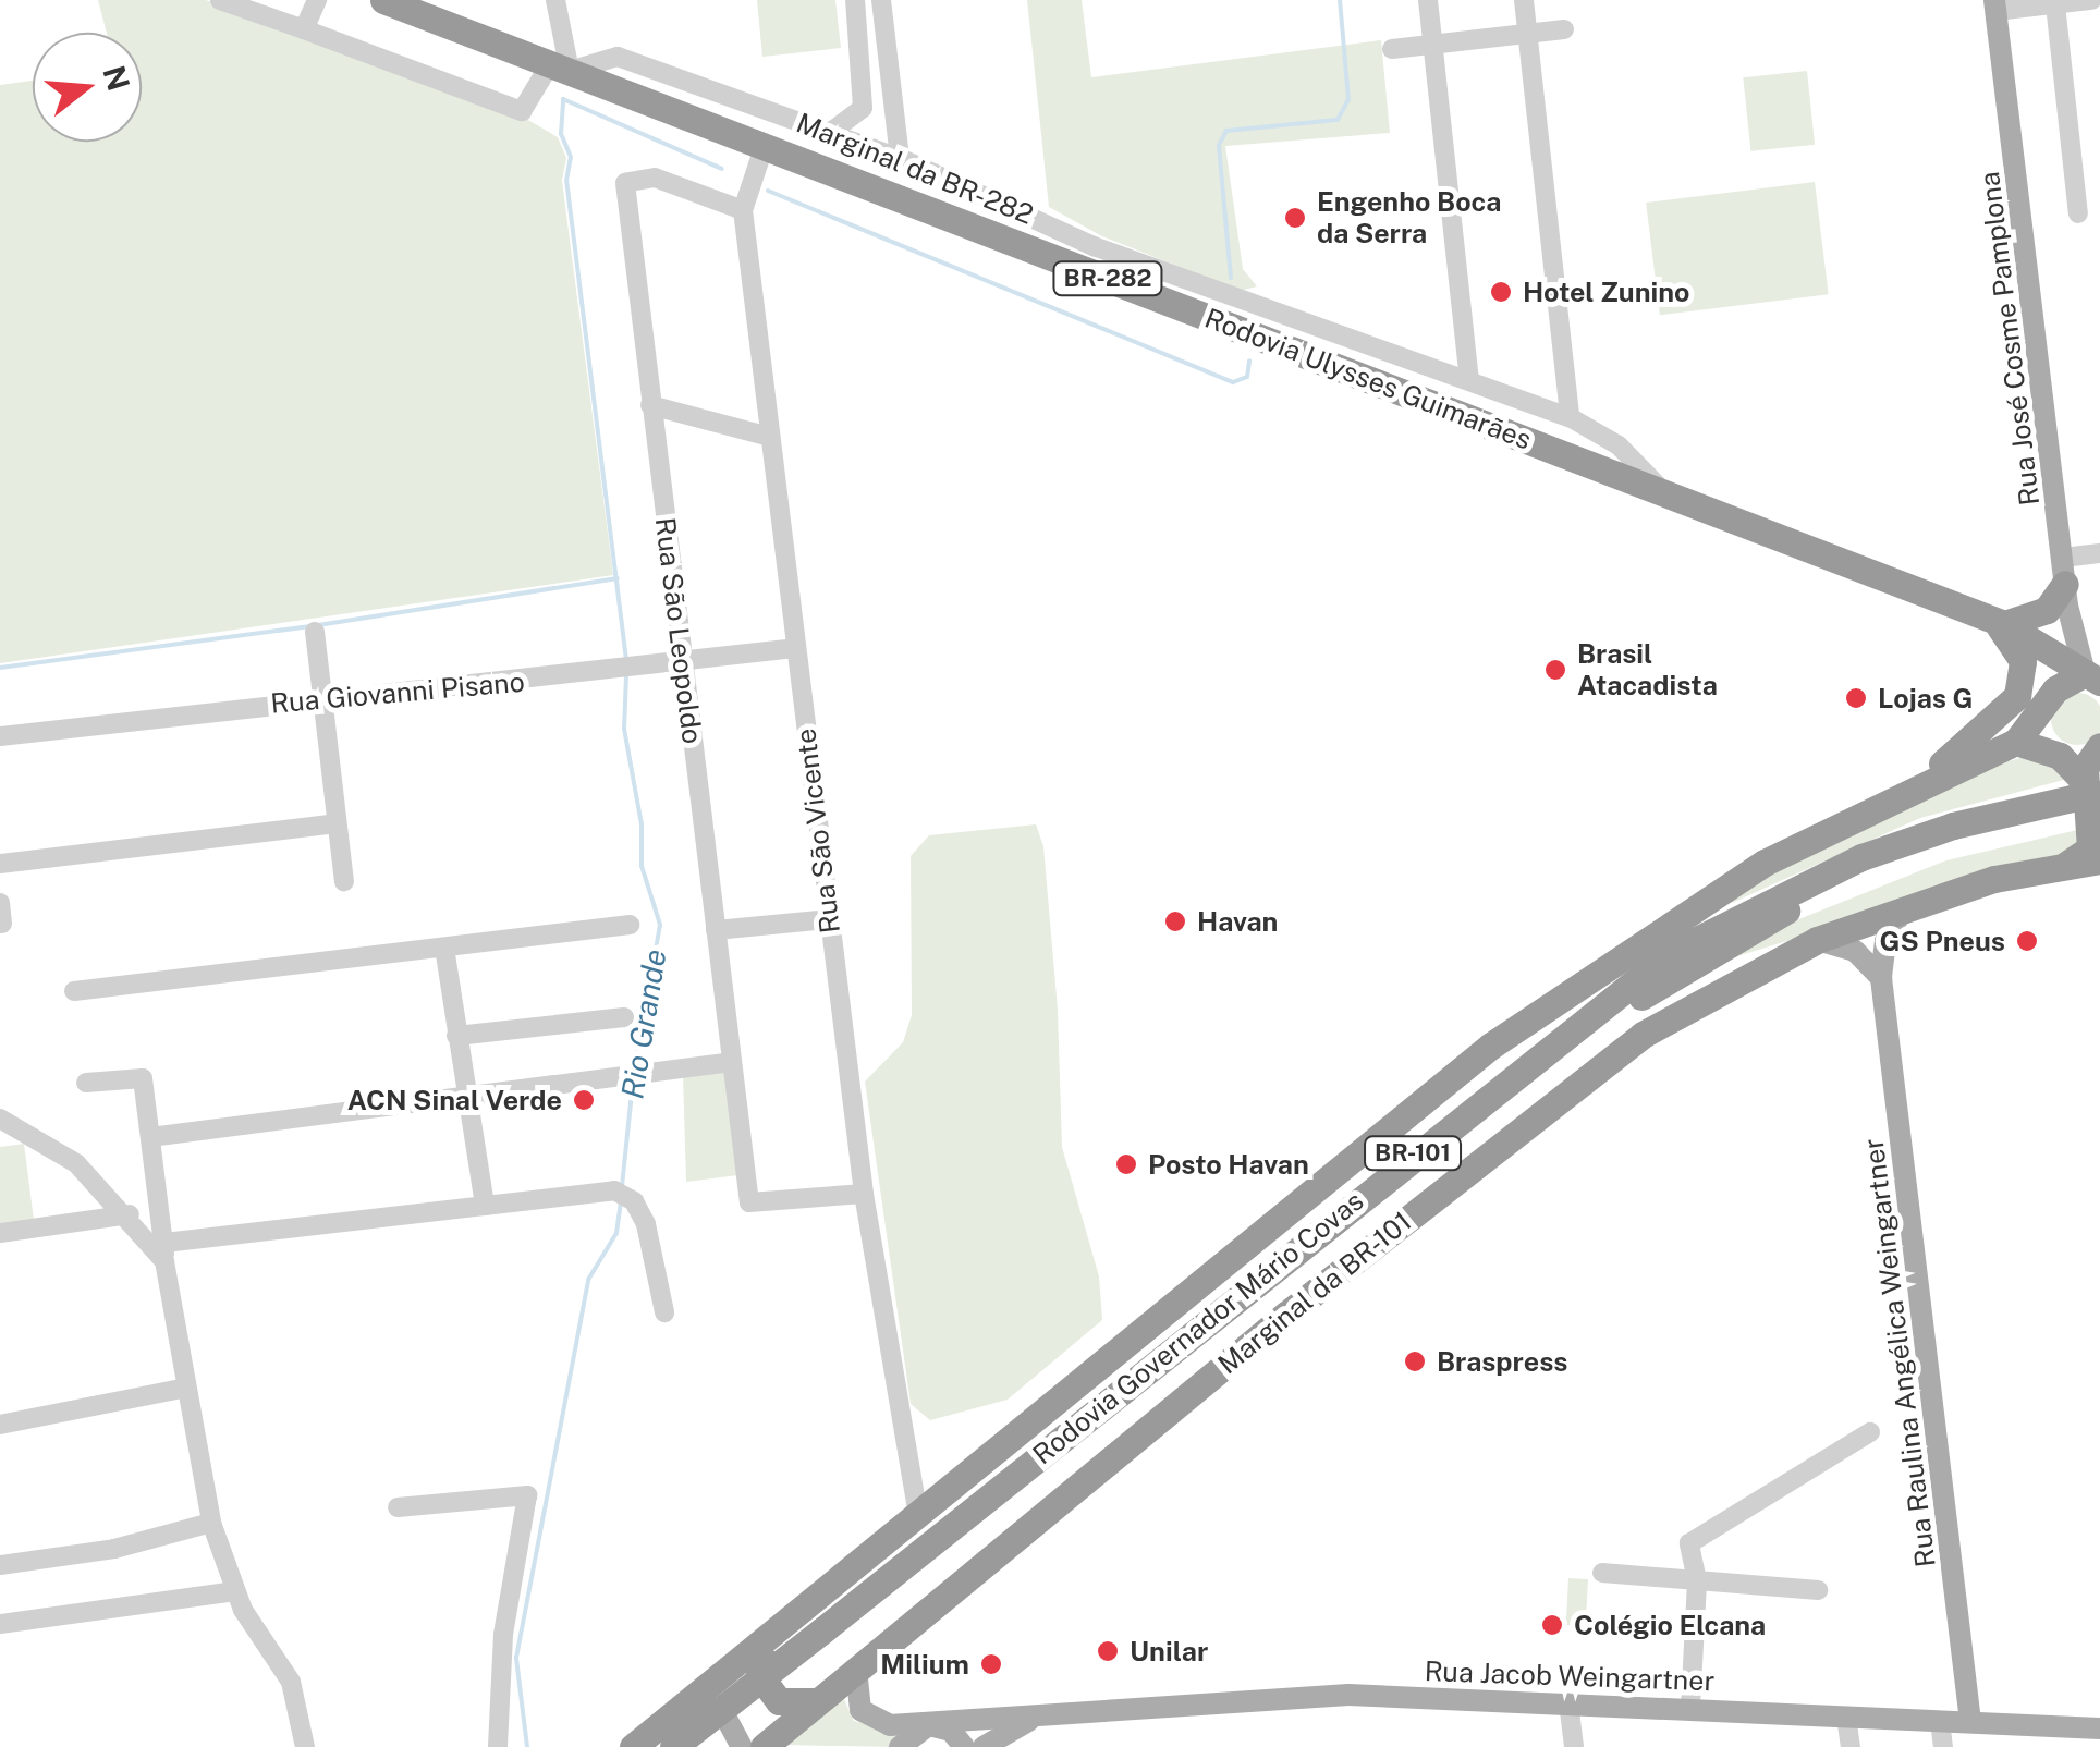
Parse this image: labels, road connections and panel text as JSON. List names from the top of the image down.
{
  "streets": {
    "highway": [
      "BR-282",
      "Rodovia Ulysses Guimarães",
      "BR-101",
      "Marginal da BR-101",
      "Rodovia Governador Mário Covas"
    ],
    "main road": ["Rua José Cosme Pamplona", "Rua Raulina Angélica Weingartner", "Rua Jacob Weingartner"],
    "street": [
      "Marginal da BR-282",
      "Rua São Leopoldo",
      "Rua Giovanni Pisano",
      "Rua São Vicente"
    ]
  },
  "crossings": [
    ["Marginal da BR-282", "Rodovia Ulysses Guimarães"],
    ["Rua José Cosme Pamplona", "Rodovia Ulysses Guimarães"],
    ["Rodovia Ulysses Guimarães", "Rua São Vicente"],
    ["Rua São Leopoldo", "Rua Giovanni Pisano"],
    ["Rua São Leopoldo", "Rua São Vicente"],
    ["Rua Giovanni Pisano", "Rua São Vicente"],
    ["Marginal da BR-101", "Rua Raulina Angélica Weingartner"],
    ["Marginal da BR-101", "Rua Jacob Weingartner"],
    ["Rua Raulina Angélica Weingartner", "Rua Jacob Weingartner"]
  ],
  "water": ["Rio Grande"],
  "places": [
    "Engenho Boca da Serra",
    "Hotel Zunino",
    "Brasil Atacadista",
    "Lojas G",
    "Havan",
    "GS Pneus",
    "ACN Sinal Verde",
    "Posto Havan",
    "Braspress",
    "Colégio Elcana",
    "Unilar",
    "Milium"
  ],
  "north": "right"
}
